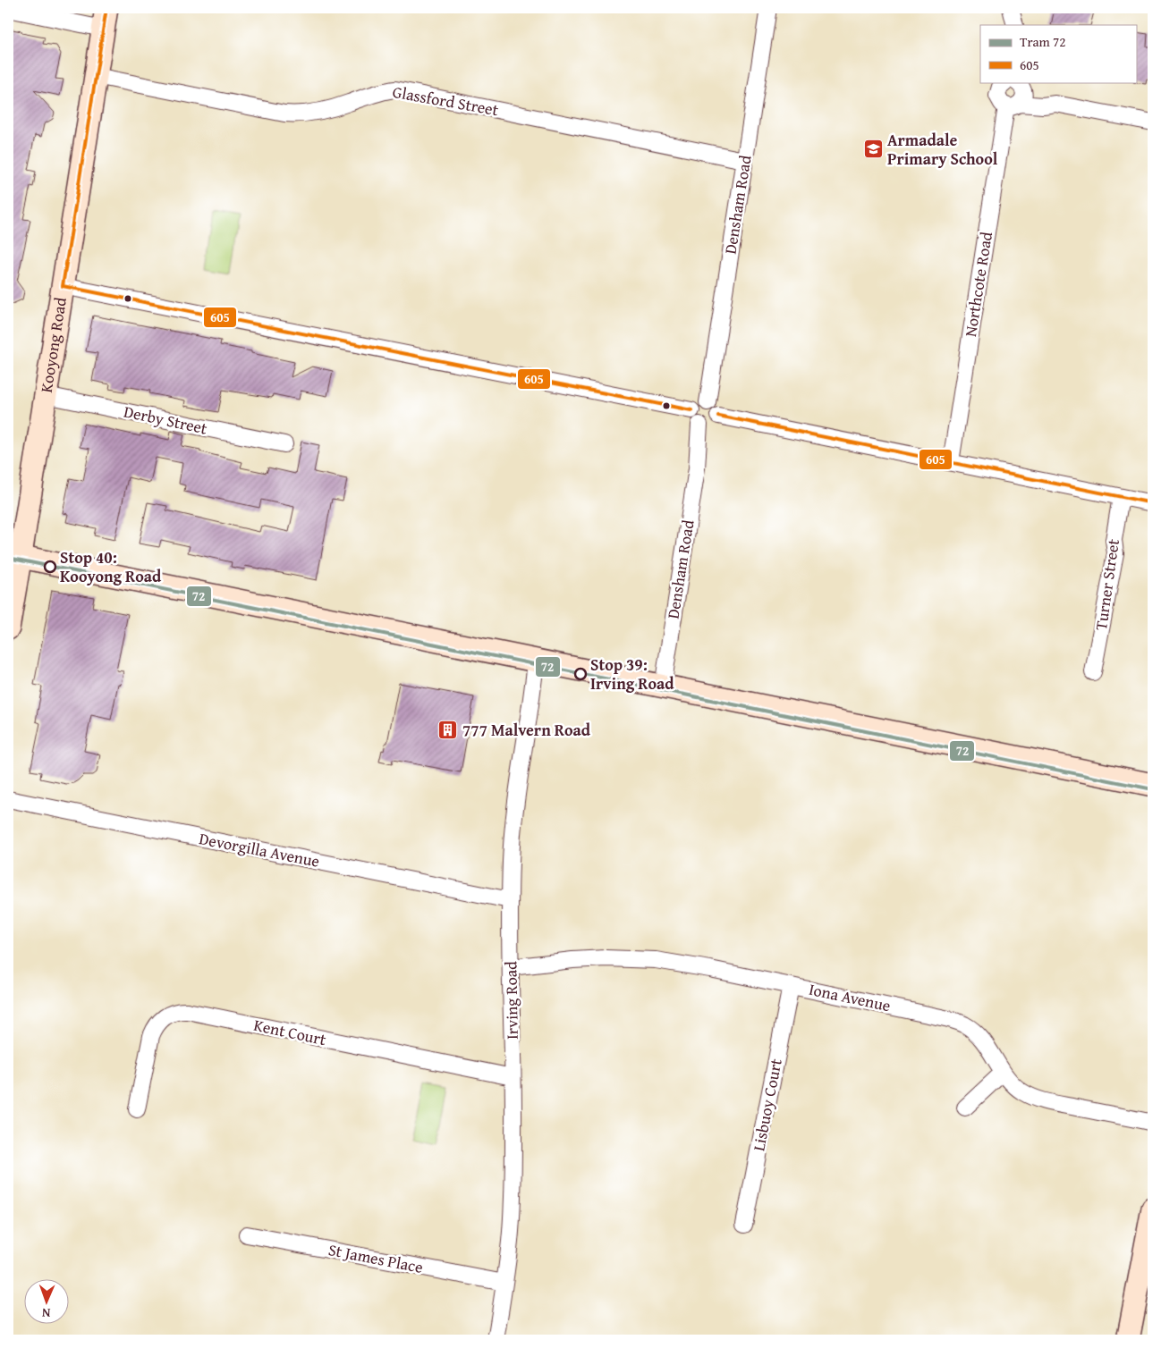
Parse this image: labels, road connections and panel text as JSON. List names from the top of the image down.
{
  "streets": {
    "main road": ["Kooyong Road"],
    "street": [
      "Glassford Street",
      "Densham Road",
      "Northcote Road",
      "Derby Street",
      "Turner Street",
      "Devorgilla Avenue",
      "Iona Avenue",
      "Irving Road",
      "Kent Court",
      "Lisbuoy Court",
      "St James Place"
    ]
  },
  "crossings": [
    ["Glassford Street", "Densham Road"],
    ["Glassford Street", "Kooyong Road"],
    ["Kooyong Road", "Derby Street"],
    ["Devorgilla Avenue", "Irving Road"],
    ["Iona Avenue", "Irving Road"],
    ["Iona Avenue", "Lisbuoy Court"],
    ["Irving Road", "Kent Court"],
    ["Irving Road", "St James Place"]
  ],
  "places": {
    "school or university": ["Armadale Primary School"],
    "other": ["Stop 40: Kooyong Road", "Stop 39: Irving Road"],
    "building": ["777 Malvern Road"]
  },
  "lines": ["transit line 605", "tram line 72"],
  "legend": ["Tram 72", "605"],
  "north": "bottom"
}
